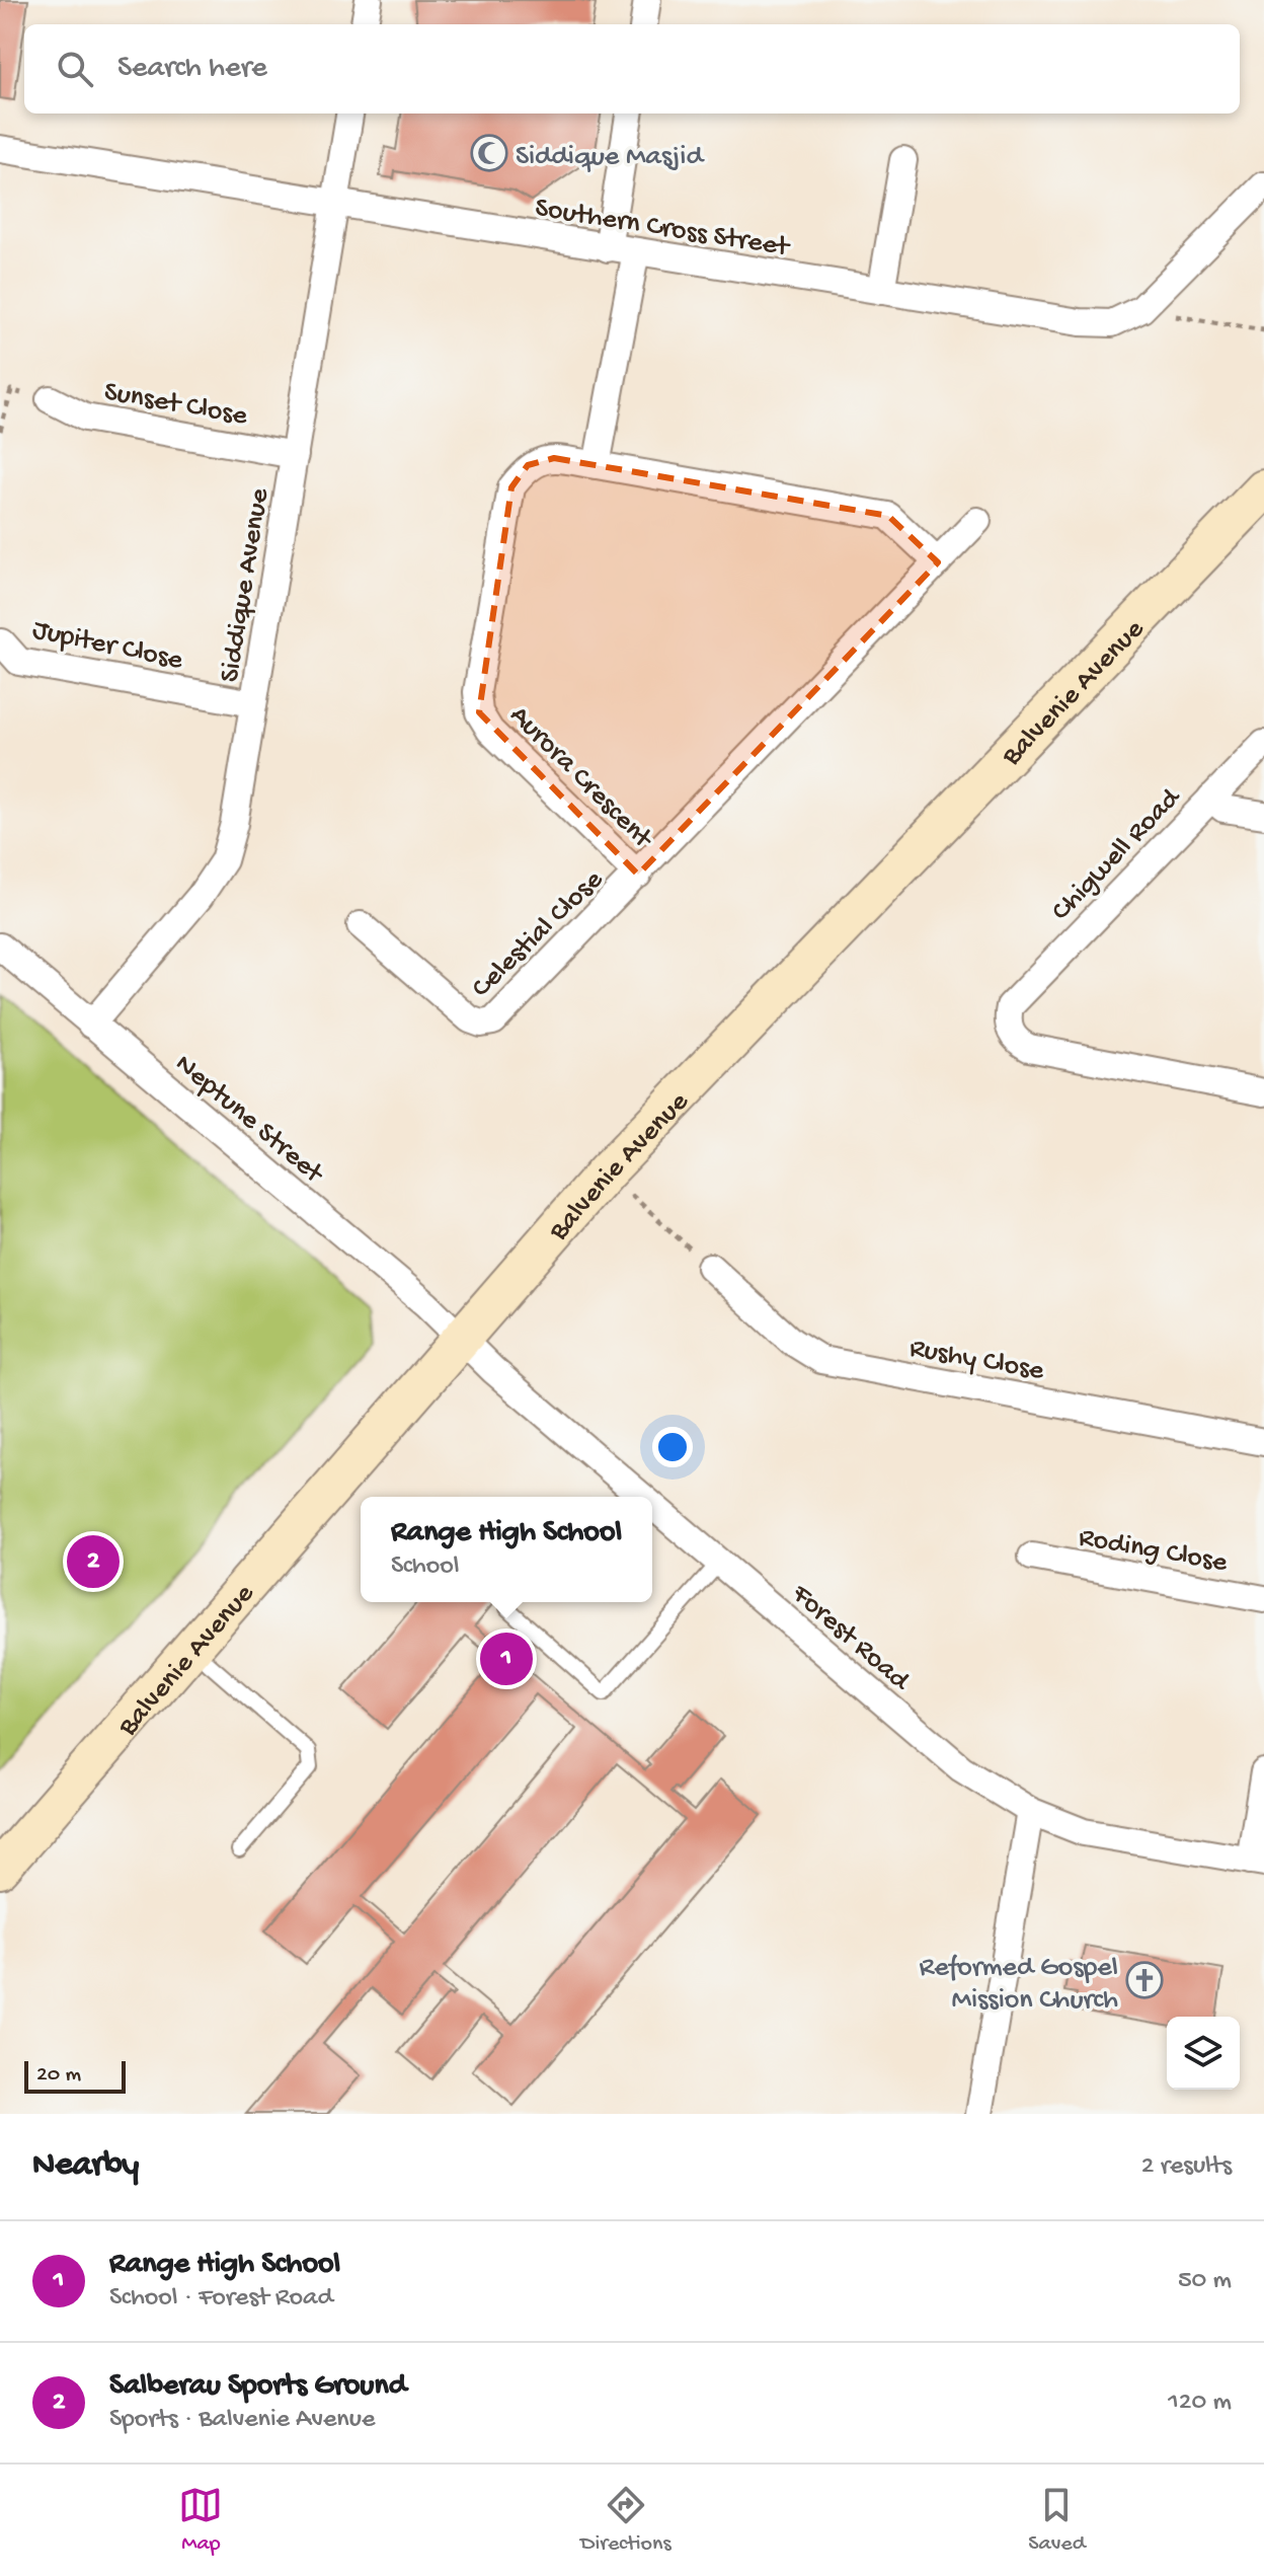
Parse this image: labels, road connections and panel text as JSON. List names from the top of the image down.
{
  "streets": {
    "street": [
      "Southern Cross Street",
      "Sunset Close",
      "Siddique Avenue",
      "Jupiter Close",
      "Balvenie Avenue",
      "Aurora Crescent",
      "Chigwell Road",
      "Celestial Close",
      "Neptune Street",
      "Rushy Close",
      "Roding Close",
      "Forest Road"
    ]
  },
  "crossings": [
    ["Southern Cross Street", "Siddique Avenue"],
    ["Sunset Close", "Siddique Avenue"],
    ["Siddique Avenue", "Jupiter Close"],
    ["Siddique Avenue", "Neptune Street"],
    ["Balvenie Avenue", "Neptune Street"],
    ["Balvenie Avenue", "Forest Road"],
    ["Aurora Crescent", "Celestial Close"],
    ["Neptune Street", "Forest Road"]
  ],
  "places": {
    "mosque": ["Siddique Masjid"],
    "church": ["Reformed Gospel Mission Church"]
  },
  "scale_bar": "20 m",
  "page": {
    "search": "Search here",
    "popup": ["Range High School", "School"],
    "pins": ["2", "1"],
    "scale": "20 m",
    "heading": ["Nearby", "2 results"],
    "list": [
      {
        "mark": "1",
        "name": "Range High School",
        "note": "School · Forest Road",
        "value": "50 m"
      },
      {
        "mark": "2",
        "name": "Salberau Sports Ground",
        "note": "Sports · Balvenie Avenue",
        "value": "120 m"
      }
    ],
    "nav": ["Map", "Directions", "Saved"]
  }
}
